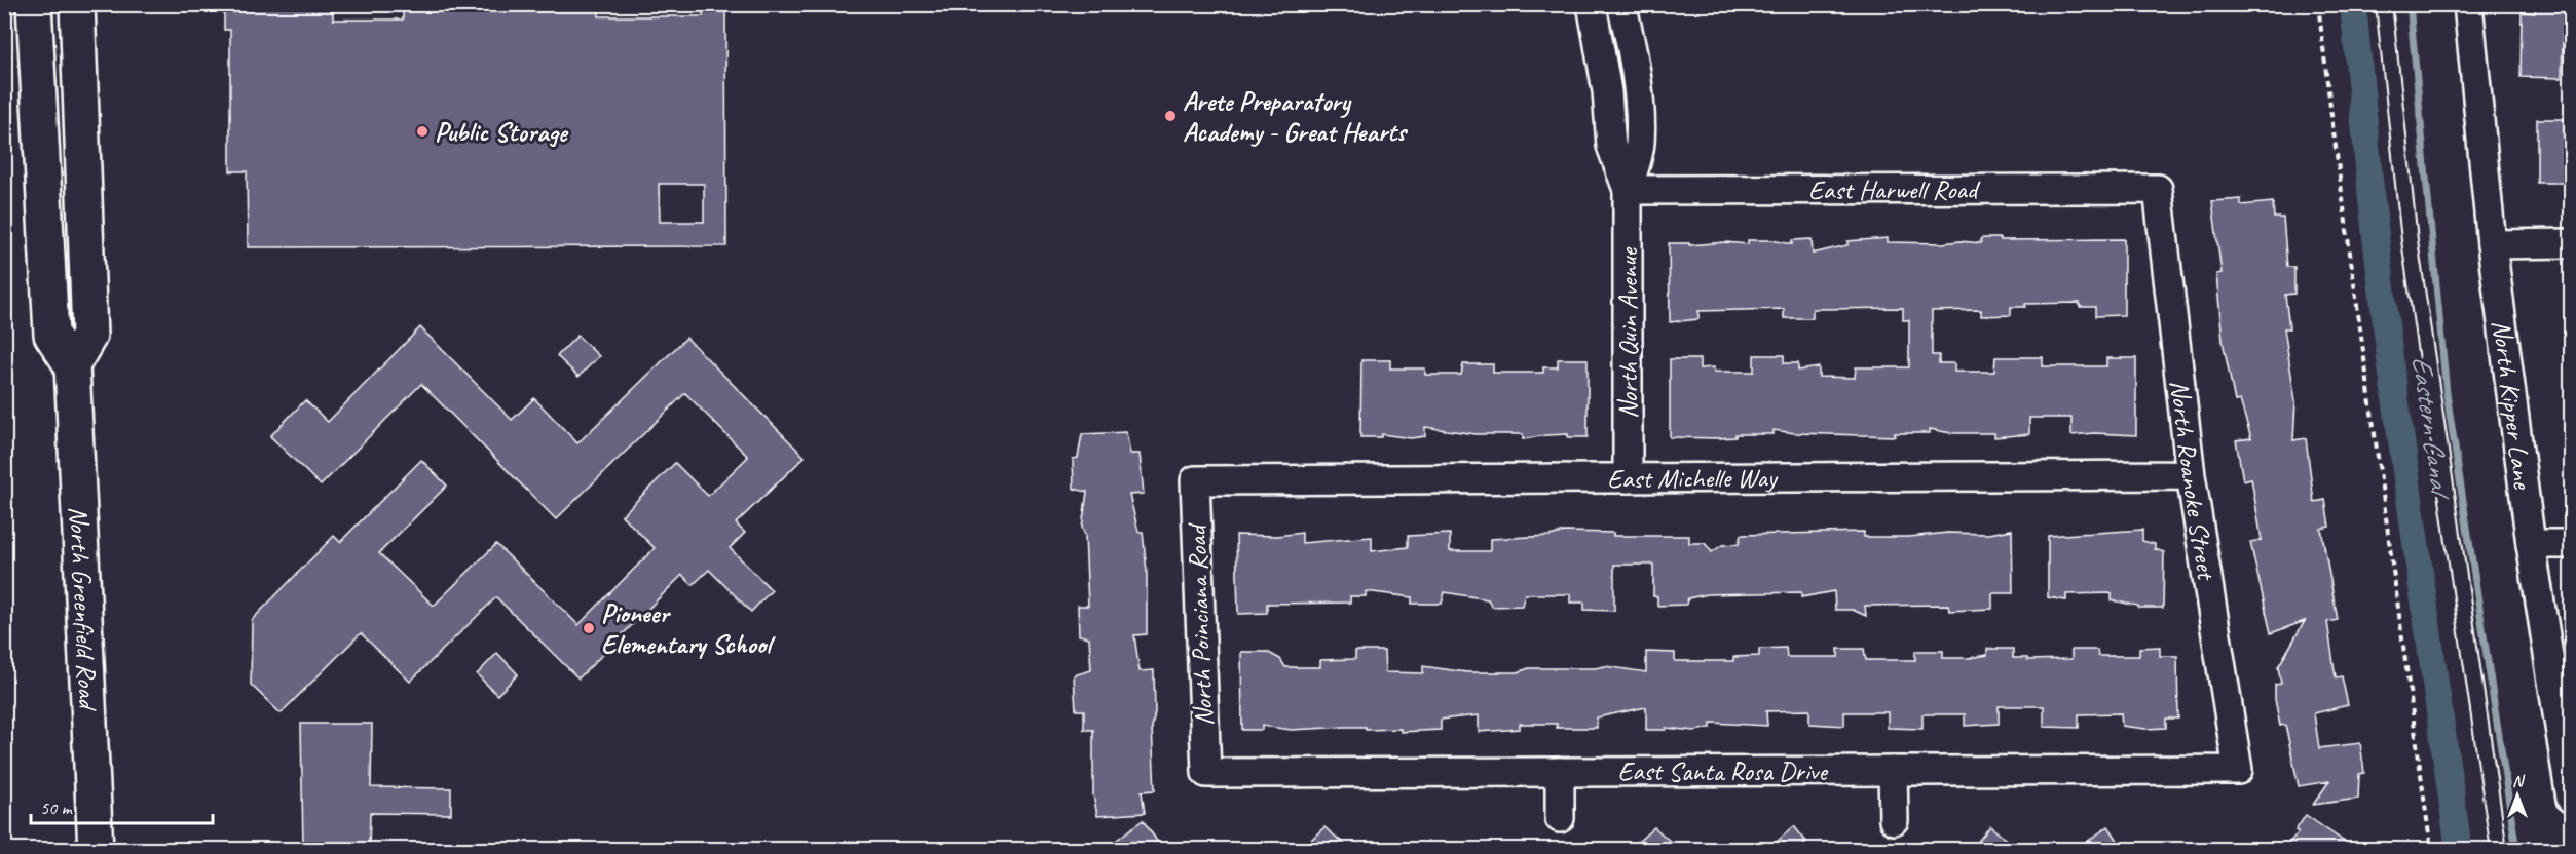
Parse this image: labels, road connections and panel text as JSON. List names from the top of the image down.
{
  "streets": {
    "main road": ["North Greenfield Road"],
    "street": [
      "East Harwell Road",
      "North Quin Avenue",
      "North Kipper Lane",
      "East Michelle Way",
      "North Roanoke Street",
      "North Poinciana Road",
      "East Santa Rosa Drive"
    ]
  },
  "crossings": [
    ["East Harwell Road", "North Quin Avenue"],
    ["East Harwell Road", "North Roanoke Street"],
    ["North Quin Avenue", "East Michelle Way"],
    ["East Michelle Way", "North Roanoke Street"],
    ["East Michelle Way", "North Poinciana Road"],
    ["North Roanoke Street", "East Santa Rosa Drive"],
    ["North Poinciana Road", "East Santa Rosa Drive"]
  ],
  "water": ["Eastern Canal"],
  "places": ["Arete Preparatory Academy - Great Hearts", "Public Storage", "Pioneer Elementary School"],
  "scale_bar": "50 m",
  "north": "top"
}
